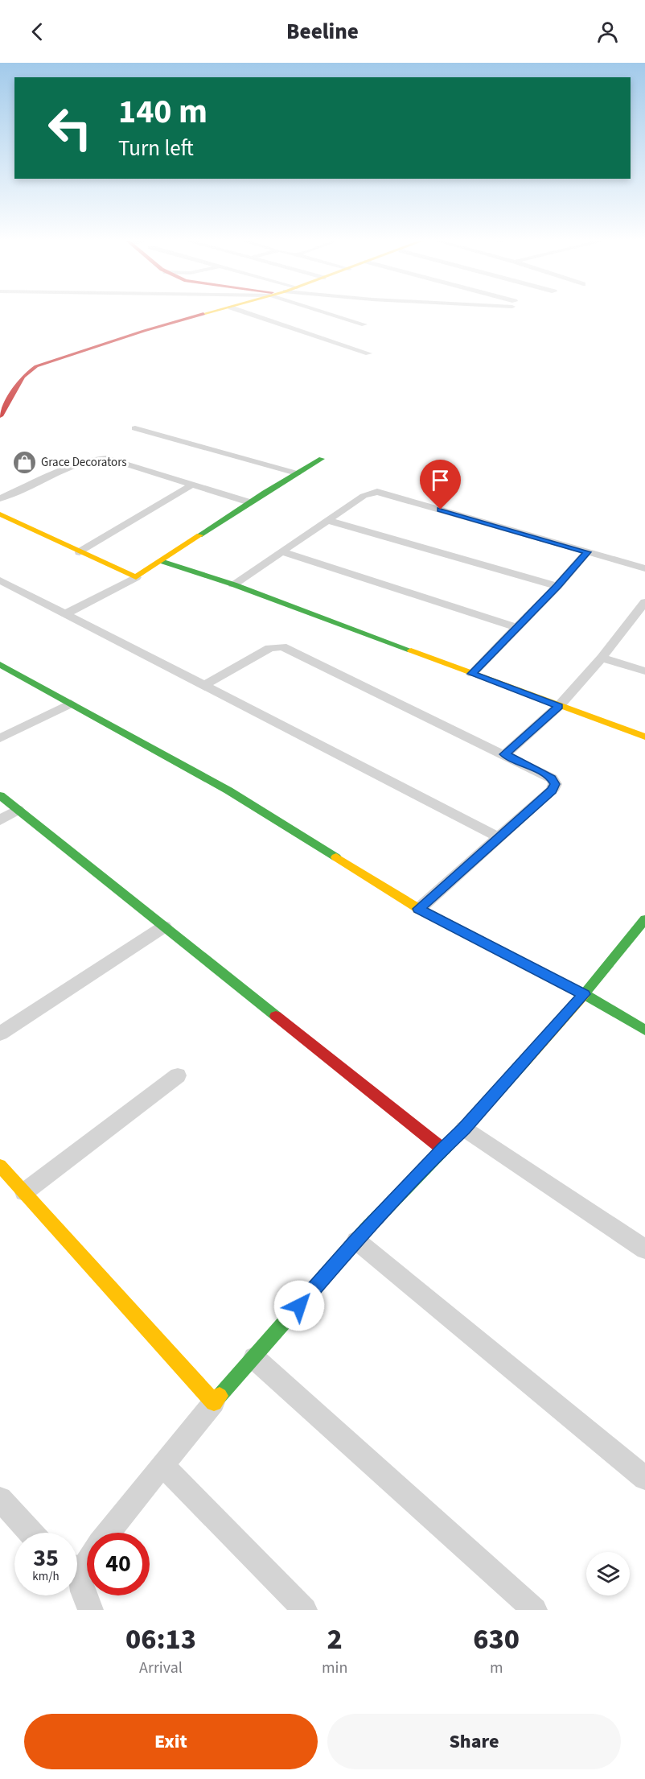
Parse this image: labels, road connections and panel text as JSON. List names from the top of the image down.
{
  "places": {
    "shop": ["Grace Decorators"]
  },
  "page": {
    "header": "Beeline",
    "turn": ["140 m", "Turn left"],
    "speed": "35 km/h",
    "limit": "40",
    "eta": [
      "06:13",
      "Arrival",
      "2",
      "min",
      "630",
      "m"
    ],
    "buttons": ["Exit", "Share"]
  }
}
